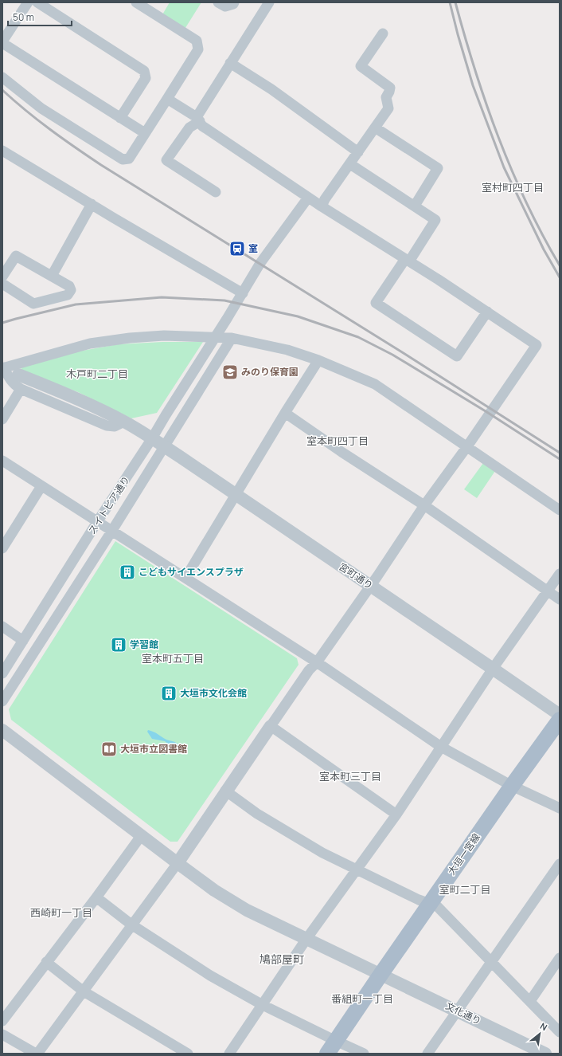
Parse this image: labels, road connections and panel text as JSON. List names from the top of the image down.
{
  "streets": {
    "main road": ["大垣一宮線"],
    "street": ["スイトピア通り", "宮町通り", "文化通り"]
  },
  "crossings": [
    ["スイトピア通り", "宮町通り"],
    ["大垣一宮線", "文化通り"]
  ],
  "districts": [
    "室村町四丁目",
    "木戸町二丁目",
    "室本町四丁目",
    "室本町五丁目",
    "室本町三丁目",
    "室町二丁目",
    "西崎町一丁目",
    "鳩部屋町",
    "番組町一丁目"
  ],
  "places": {
    "station": ["室"],
    "school or university": ["みのり保育園"],
    "building": ["こどもサイエンスプラザ", "学習館", "大垣市文化会館"],
    "library": ["大垣市立図書館"]
  },
  "scale_bar": "50 m",
  "north": "top right"
}
